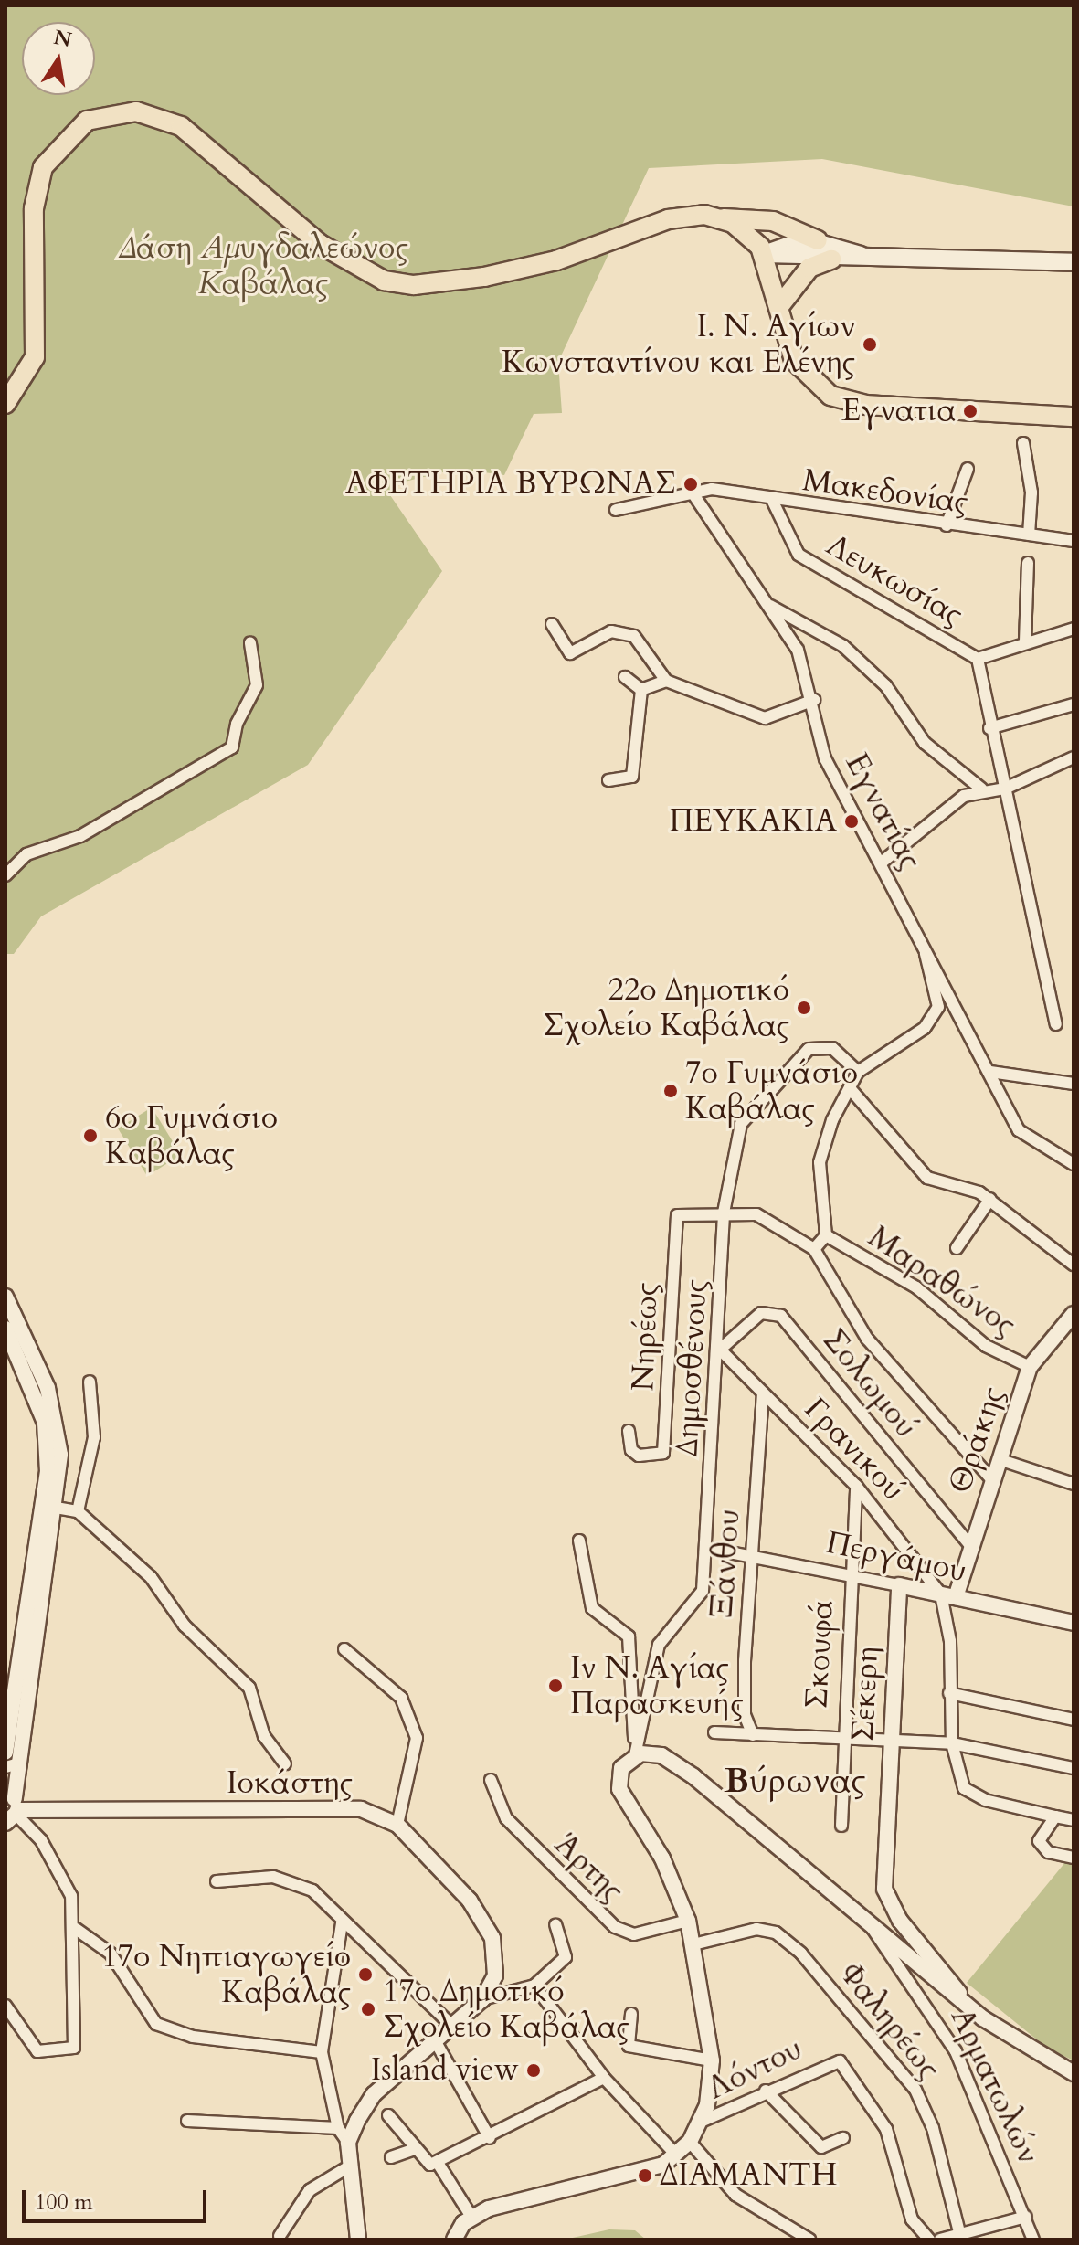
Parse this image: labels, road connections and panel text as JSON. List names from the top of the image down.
{
  "streets": {
    "street": [
      "Μακεδονίας",
      "Λευκωσίας",
      "Εγνατίας",
      "Μαραθώνος",
      "Νηρέως",
      "Δημοσθένους",
      "Σολωμού",
      "Θράκης",
      "Γρανικού",
      "Περγάμου",
      "Ξάνθου",
      "Σκουφά",
      "Σέκερη",
      "Ιοκάστης",
      "Άρτης",
      "Φαληρέως",
      "Λόντου",
      "Αρματωλών"
    ]
  },
  "crossings": [
    ["Μακεδονίας", "Λευκωσίας"],
    ["Μακεδονίας", "Εγνατίας"],
    ["Μαραθώνος", "Θράκης"],
    ["Νηρέως", "Δημοσθένους"],
    ["Δημοσθένους", "Σολωμού"],
    ["Δημοσθένους", "Γρανικού"],
    ["Δημοσθένους", "Περγάμου"],
    ["Σολωμού", "Θράκης"],
    ["Σολωμού", "Γρανικού"],
    ["Θράκης", "Γρανικού"],
    ["Θράκης", "Περγάμου"],
    ["Γρανικού", "Περγάμου"],
    ["Γρανικού", "Ξάνθου"],
    ["Γρανικού", "Σκουφά"],
    ["Περγάμου", "Ξάνθου"],
    ["Περγάμου", "Σκουφά"],
    ["Περγάμου", "Σέκερη"]
  ],
  "districts": ["Βύρωνας"],
  "parks": ["Δάση Αμυγδαλεώνος Καβάλας"],
  "places": [
    "Ι. Ν. Αγίων Κωνσταντίνου και Ελένης",
    "Εγνατια",
    "ΑΦΕΤΗΡΙΑ ΒΥΡΩΝΑΣ",
    "ΠΕΥΚΑΚΙΑ",
    "22ο Δημοτικό Σχολείο Καβάλας",
    "7ο Γυμνάσιο Καβάλας",
    "6ο Γυμνάσιο Καβάλας",
    "Ιν Ν. Αγίας Παρασκευής",
    "17ο Νηπιαγωγείο Καβάλας",
    "17ο Δημοτικό Σχολείο Καβάλας",
    "Island view",
    "ΔΙΑΜΑΝΤΗ"
  ],
  "scale_bar": "100 m",
  "north": "top"
}
